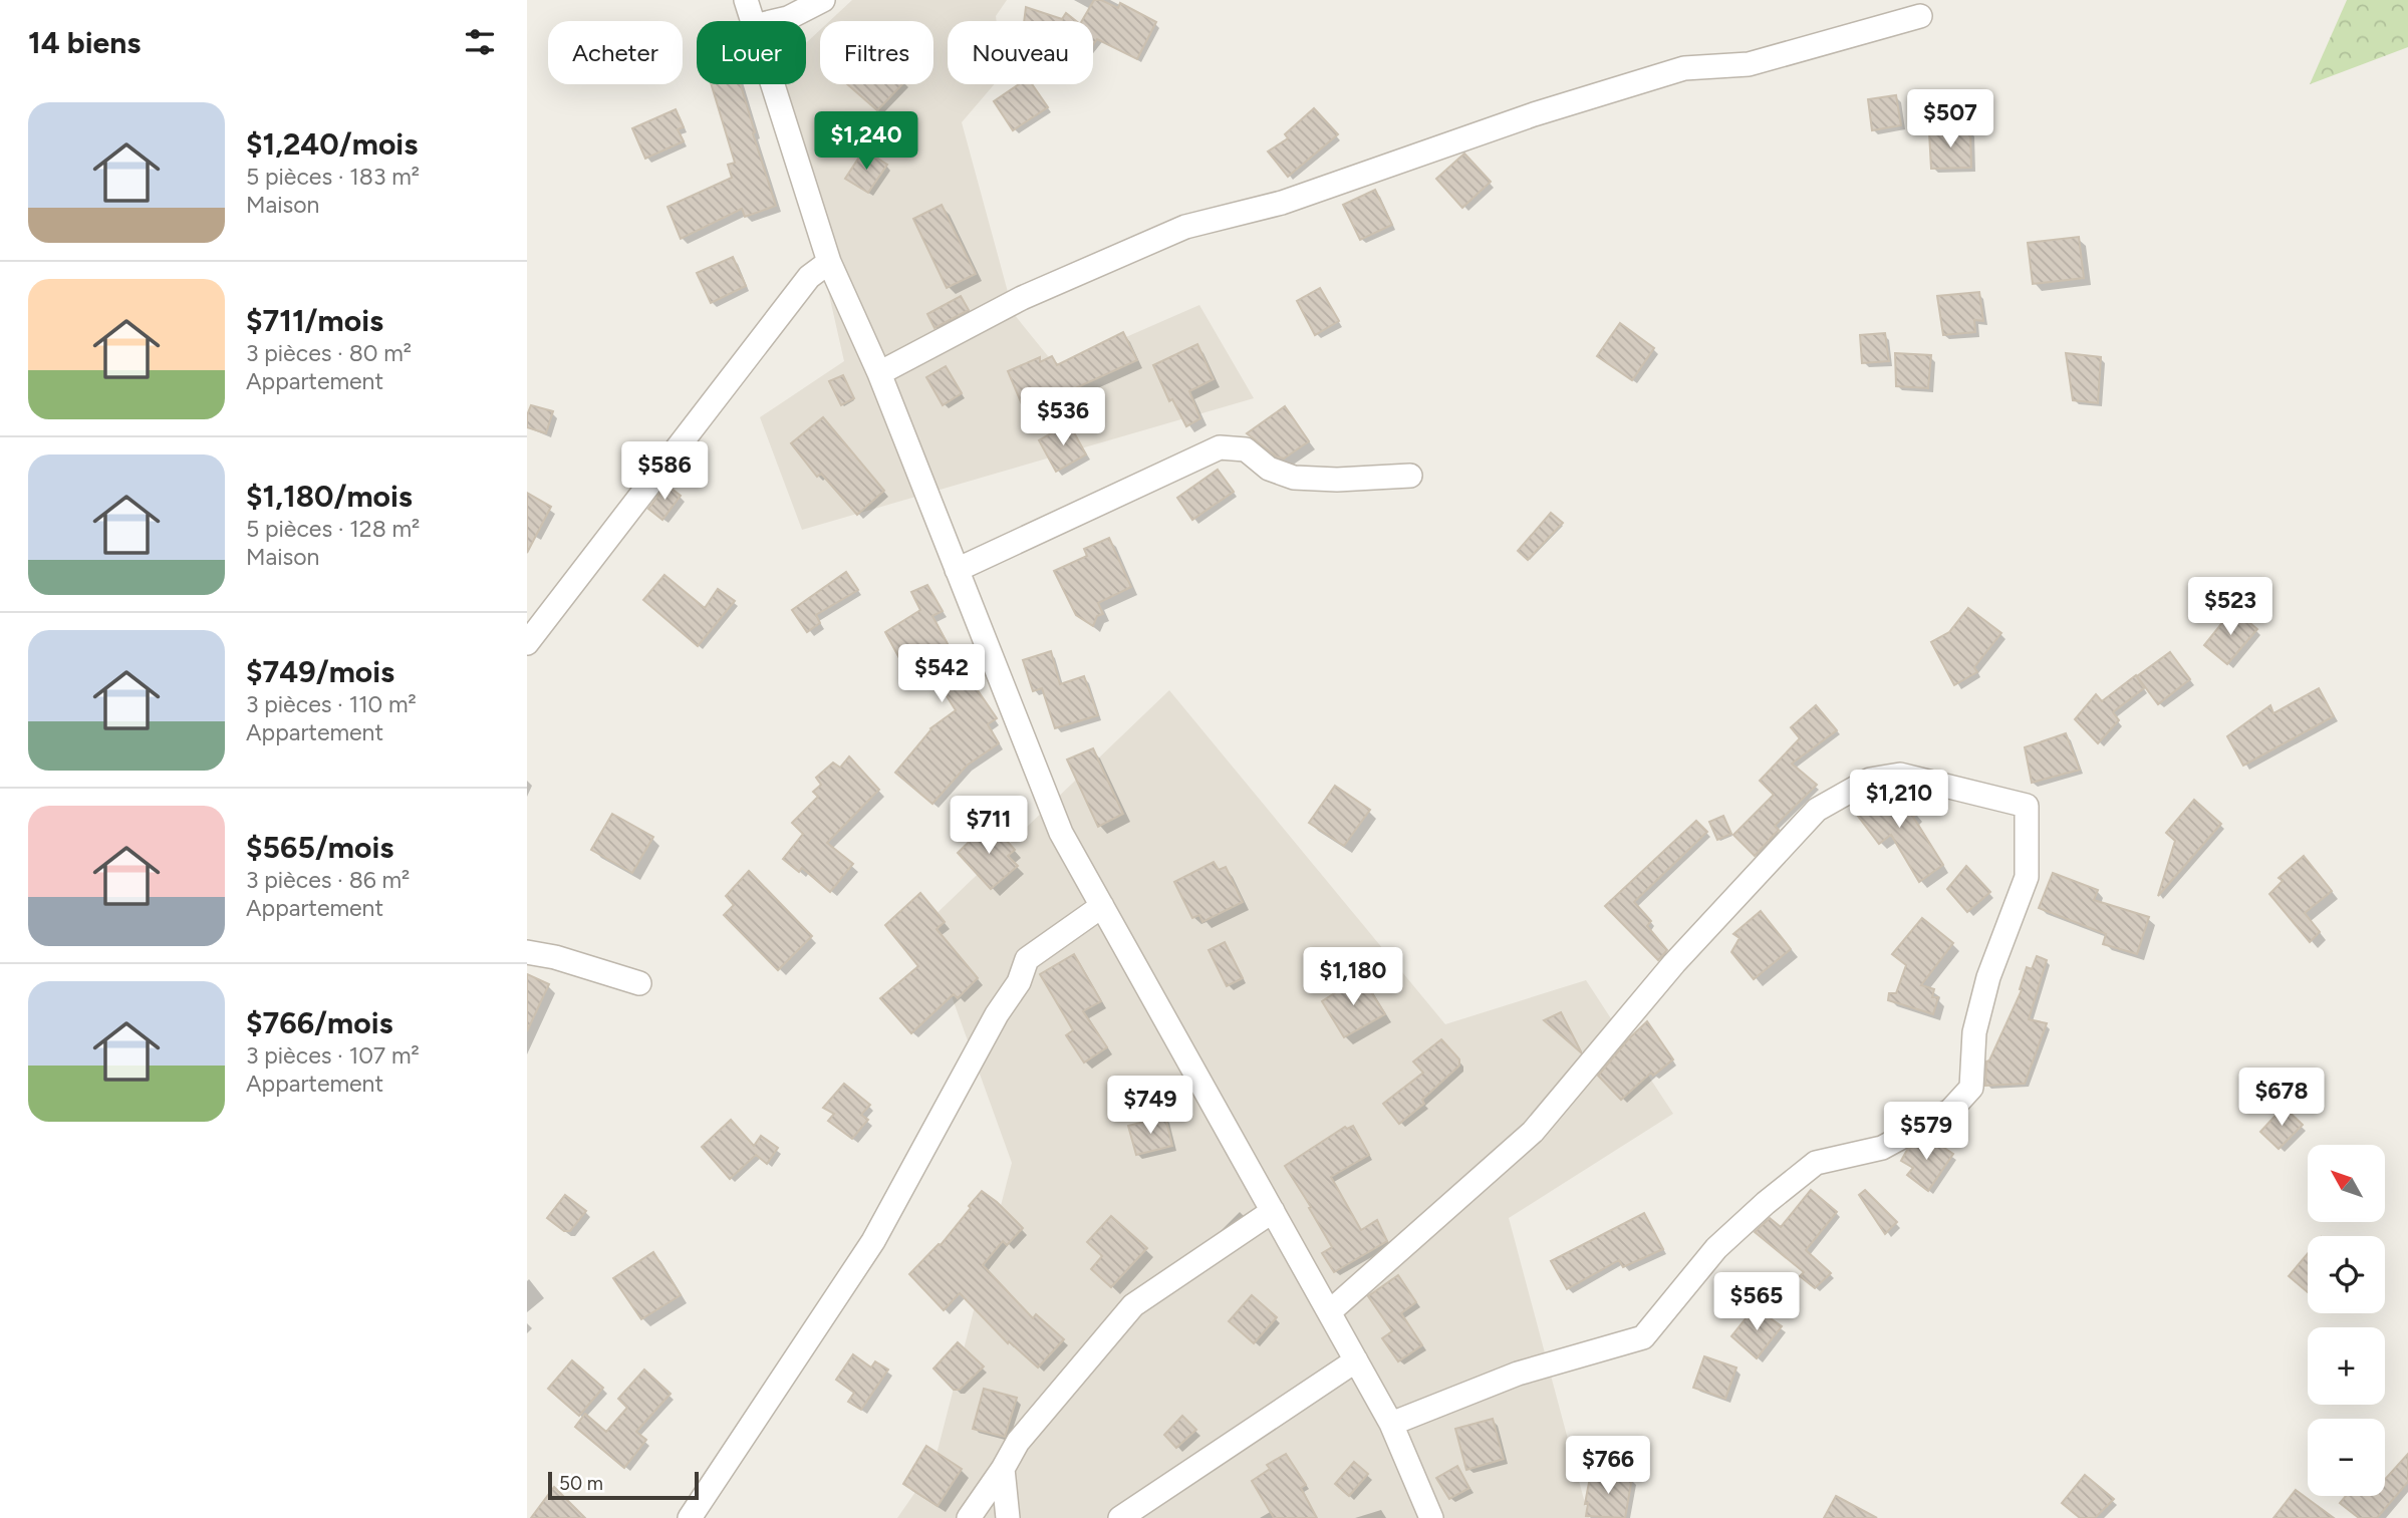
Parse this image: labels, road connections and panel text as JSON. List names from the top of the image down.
{
  "scale_bar": "50 m",
  "north": "top left",
  "page": {
    "heading": "14 biens",
    "chip": [
      "Acheter",
      "Louer",
      "Filtres",
      "Nouveau"
    ],
    "list": [
      {
        "name": "$1,240/mois",
        "note": "5 pièces · 183 m² · Maison"
      },
      {
        "name": "$711/mois",
        "note": "3 pièces · 80 m² · Appartement"
      },
      {
        "name": "$1,180/mois",
        "note": "5 pièces · 128 m² · Maison"
      },
      {
        "name": "$749/mois",
        "note": "3 pièces · 110 m² · Appartement"
      },
      {
        "name": "$565/mois",
        "note": "3 pièces · 86 m² · Appartement"
      },
      {
        "name": "$766/mois",
        "note": "3 pièces · 107 m² · Appartement"
      }
    ],
    "price": [
      "$507",
      "$1,240",
      "$536",
      "$586",
      "$523",
      "$542",
      "$1,210",
      "$711",
      "$1,180",
      "$678",
      "$749",
      "$579",
      "$565",
      "$766"
    ],
    "map_buttons": ["+", "−"],
    "scale": "50 m"
  }
}
